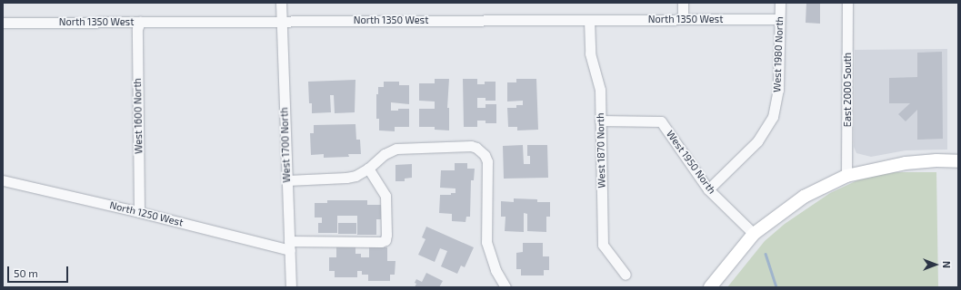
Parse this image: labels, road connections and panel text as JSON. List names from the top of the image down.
{
  "streets": {
    "street": [
      "North 1350 West",
      "West 1980 North",
      "East 2000 South",
      "West 1600 North",
      "West 1700 North",
      "West 1870 North",
      "West 1950 North",
      "North 1250 West"
    ]
  },
  "crossings": [
    ["North 1350 West", "West 1980 North"],
    ["North 1350 West", "West 1600 North"],
    ["North 1350 West", "West 1700 North"],
    ["North 1350 West", "West 1870 North"],
    ["West 1980 North", "West 1950 North"],
    ["West 1600 North", "North 1250 West"],
    ["West 1700 North", "North 1250 West"],
    ["West 1870 North", "West 1950 North"]
  ],
  "scale_bar": "50 m",
  "north": "right"
}
